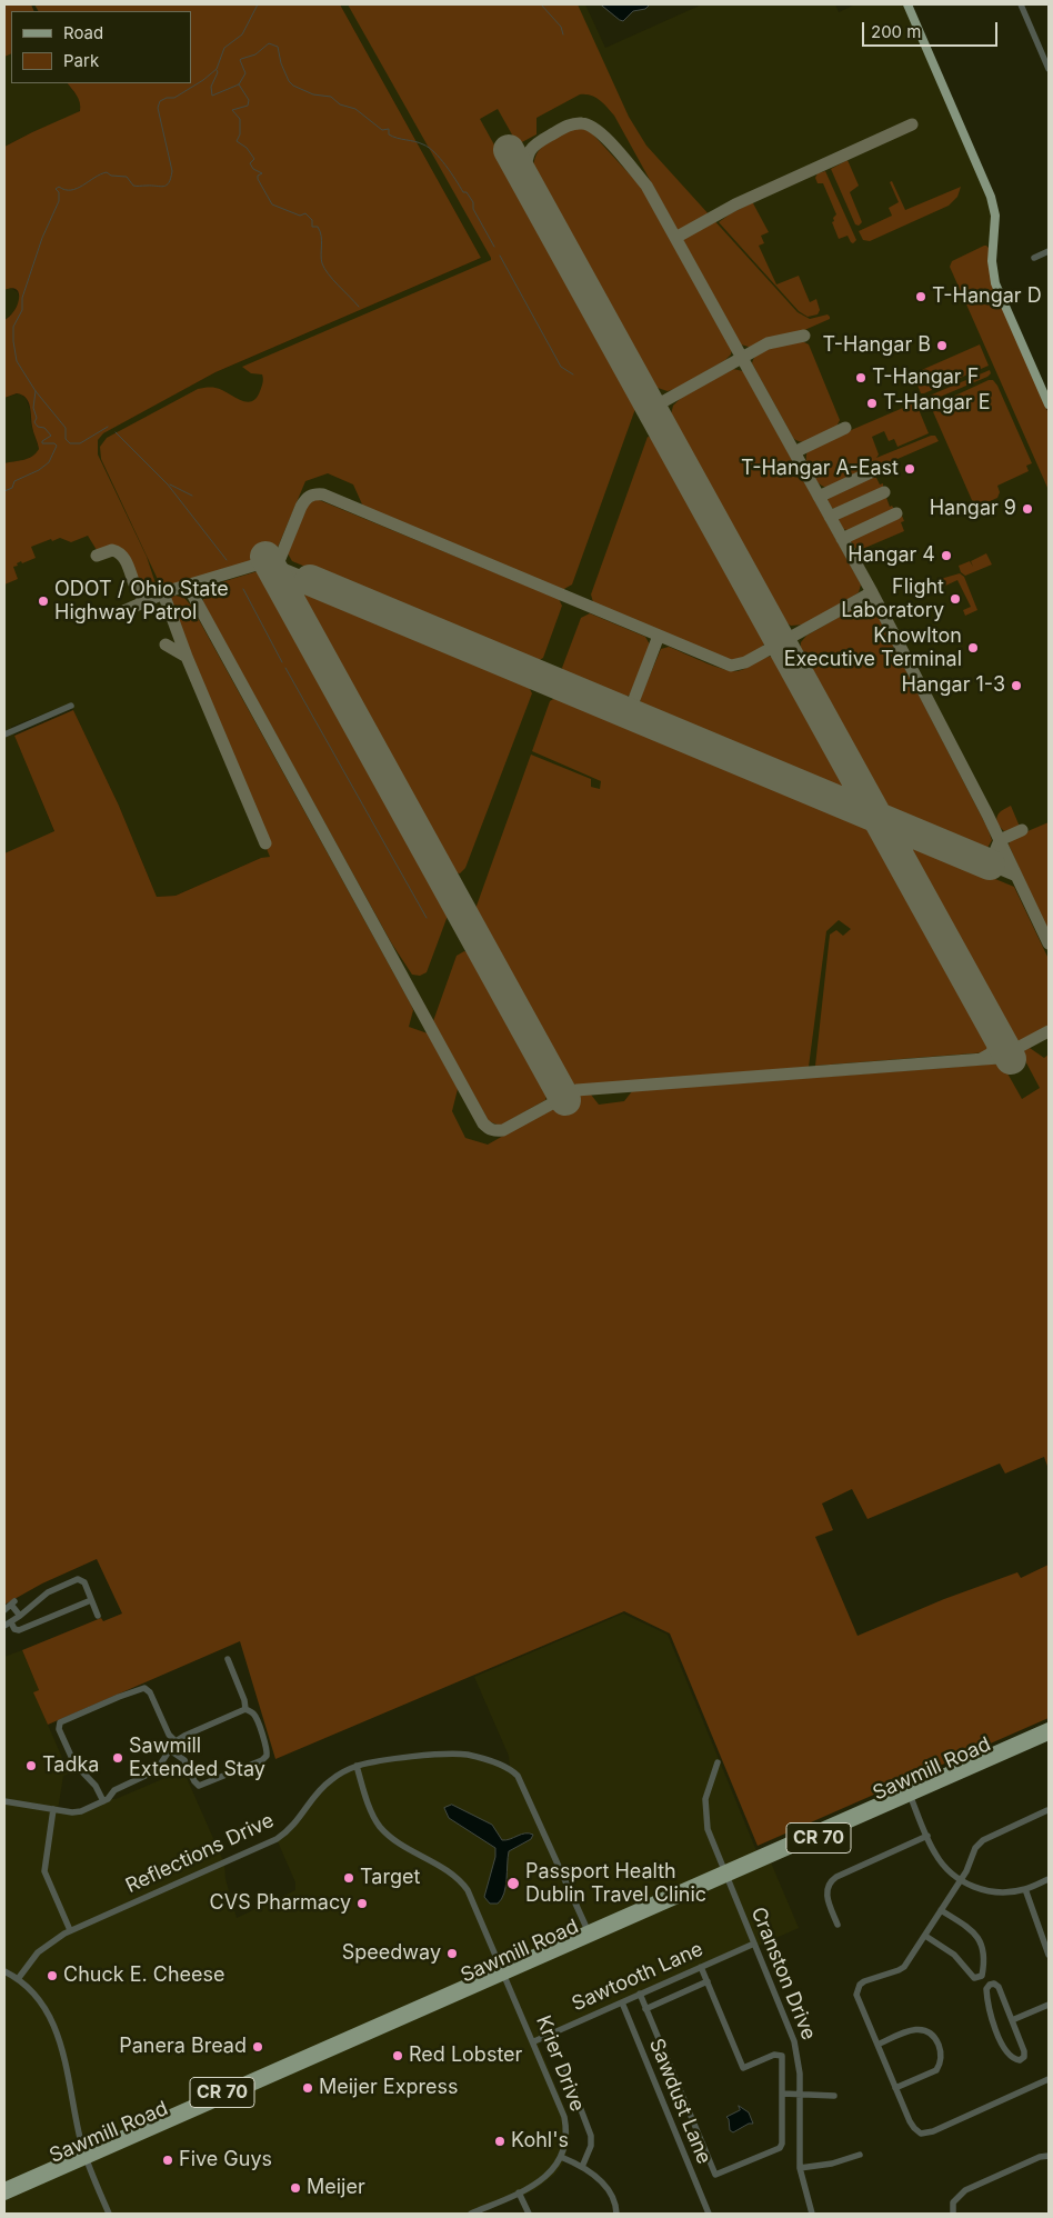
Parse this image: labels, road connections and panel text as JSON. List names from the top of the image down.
{
  "streets": {
    "main road": ["Sawmill Road", "CR 70"],
    "street": [
      "Reflections Drive",
      "Cranston Drive",
      "Sawtooth Lane",
      "Krier Drive",
      "Sawdust Lane"
    ]
  },
  "crossings": [
    ["Sawmill Road", "Reflections Drive"],
    ["Sawmill Road", "Cranston Drive"],
    ["Sawmill Road", "Krier Drive"],
    ["Reflections Drive", "Krier Drive"],
    ["Cranston Drive", "Sawtooth Lane"],
    ["Sawtooth Lane", "Krier Drive"],
    ["Sawtooth Lane", "Sawdust Lane"]
  ],
  "places": [
    "T-Hangar D",
    "T-Hangar B",
    "T-Hangar F",
    "T-Hangar E",
    "T-Hangar A-East",
    "Hangar 9",
    "Hangar 4",
    "Flight Laboratory",
    "ODOT / Ohio State Highway Patrol",
    "Knowlton Executive Terminal",
    "Hangar 1-3",
    "Sawmill Extended Stay",
    "Tadka",
    "Target",
    "Passport Health Dublin Travel Clinic",
    "CVS Pharmacy",
    "Speedway",
    "Chuck E. Cheese",
    "Panera Bread",
    "Red Lobster",
    "Meijer Express",
    "Kohl's",
    "Five Guys",
    "Meijer"
  ],
  "legend": ["Road", "Park"],
  "scale_bar": "200 m"
}
